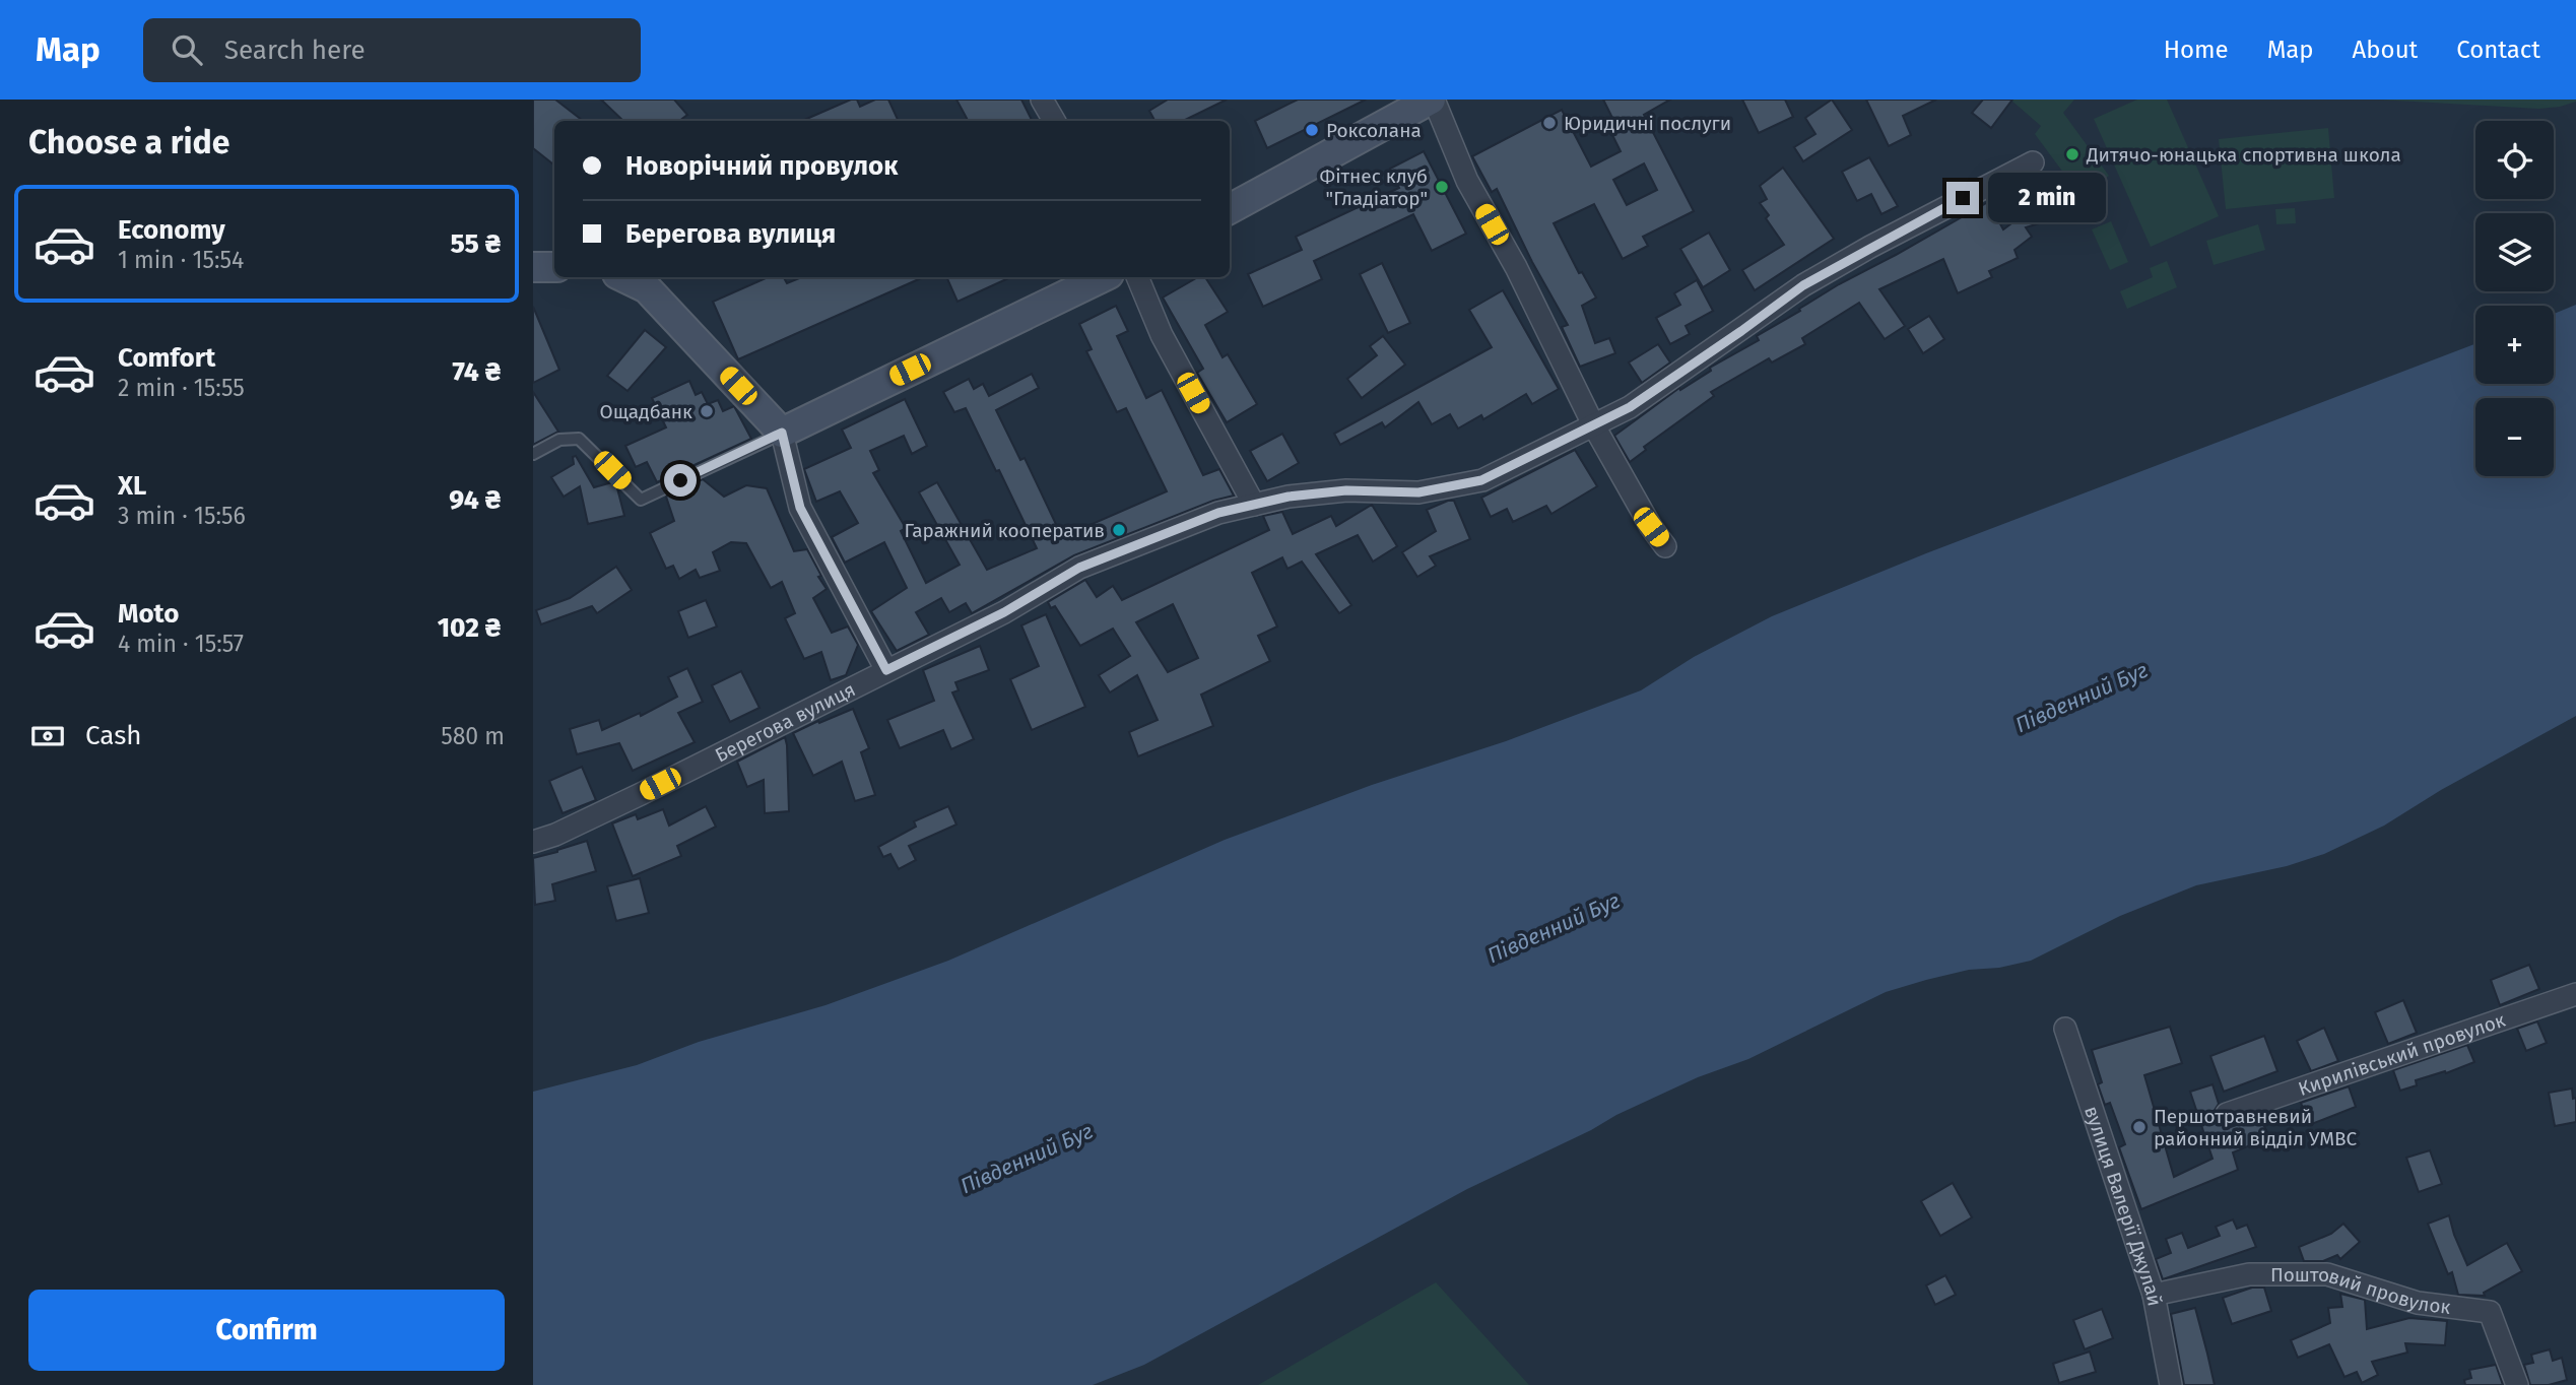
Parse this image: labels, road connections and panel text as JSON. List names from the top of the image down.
{
  "streets": {
    "street": [
      "Берегова вулиця",
      "Кирилівський провулок",
      "вулиця Валерії Джулай",
      "Поштовий провулок"
    ]
  },
  "crossings": [
    ["вулиця Валерії Джулай", "Поштовий провулок"]
  ],
  "water": ["Південний Буг"],
  "places": [
    "Юридичні послуги",
    "Роксолана",
    "Дитячо-юнацька спортивна школа",
    "Фітнес клуб \"Гладіатор\"",
    "Ощадбанк",
    "Гаражний кооператив",
    "Першотравневий районний відділ УМВС"
  ],
  "page": {
    "header": "Map",
    "search": "Search here",
    "nav": [
      "Home",
      "Map",
      "About",
      "Contact"
    ],
    "heading": "Choose a ride",
    "map_buttons": ["+", "−"],
    "banner": ["Новорічний провулок", "Берегова вулиця"],
    "bubble": "2 min",
    "list": [
      {
        "name": "Economy",
        "note": "1 min · 15:54",
        "value": "55 ₴"
      },
      {
        "name": "Comfort",
        "note": "2 min · 15:55",
        "value": "74 ₴"
      },
      {
        "name": "XL",
        "note": "3 min · 15:56",
        "value": "94 ₴"
      },
      {
        "name": "Moto",
        "note": "4 min · 15:57",
        "value": "102 ₴"
      }
    ],
    "pay": ["Cash", "580 m"],
    "buttons": "Confirm"
  }
}
